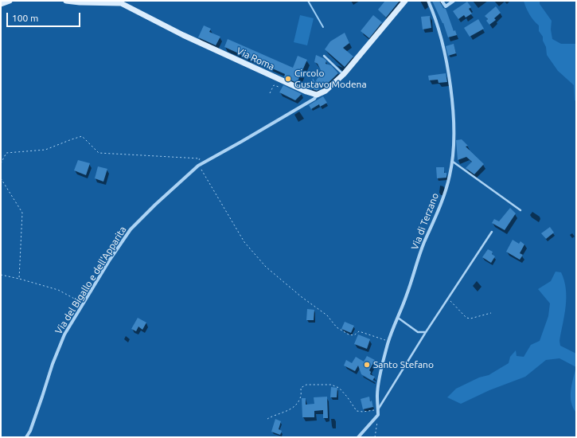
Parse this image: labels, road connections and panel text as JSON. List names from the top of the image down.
{
  "streets": {
    "main road": ["Via Roma"],
    "street": ["Via di Terzano", "Via del Bigallo e dell'Apparita"]
  },
  "crossings": [
    ["Via Roma", "Via del Bigallo e dell'Apparita"]
  ],
  "places": ["Circolo Gustavo Modena", "Santo Stefano"],
  "scale_bar": "100 m"
}
